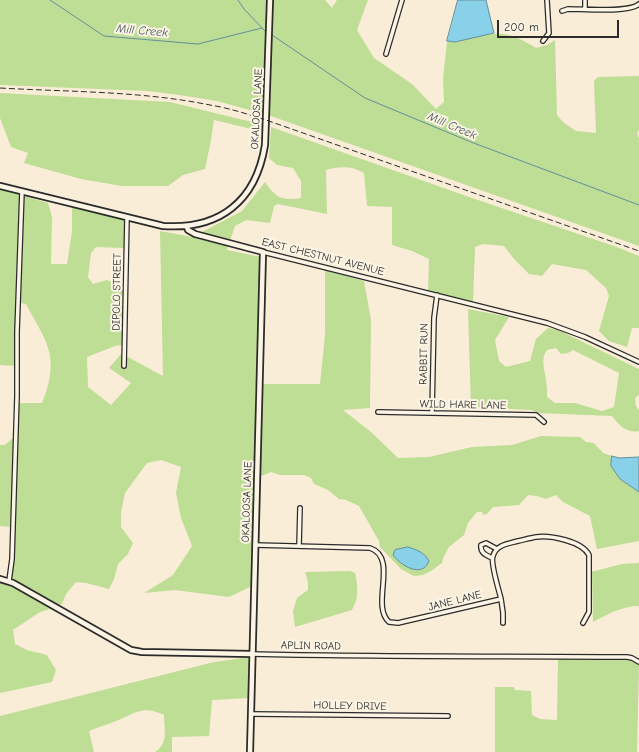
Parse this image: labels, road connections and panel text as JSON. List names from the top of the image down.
{
  "streets": {
    "street": [
      "OKALOOSA LANE",
      "EAST CHESTNUT AVENUE",
      "DIPOLO STREET",
      "RABBIT RUN",
      "WILD HARE LANE",
      "JANE LANE",
      "APLIN ROAD",
      "HOLLEY DRIVE"
    ]
  },
  "crossings": [
    ["OKALOOSA LANE", "EAST CHESTNUT AVENUE"],
    ["OKALOOSA LANE", "JANE LANE"],
    ["OKALOOSA LANE", "APLIN ROAD"],
    ["OKALOOSA LANE", "HOLLEY DRIVE"],
    ["EAST CHESTNUT AVENUE", "DIPOLO STREET"],
    ["EAST CHESTNUT AVENUE", "RABBIT RUN"],
    ["RABBIT RUN", "WILD HARE LANE"]
  ],
  "water": ["Mill Creek"],
  "scale_bar": "200 m"
}
